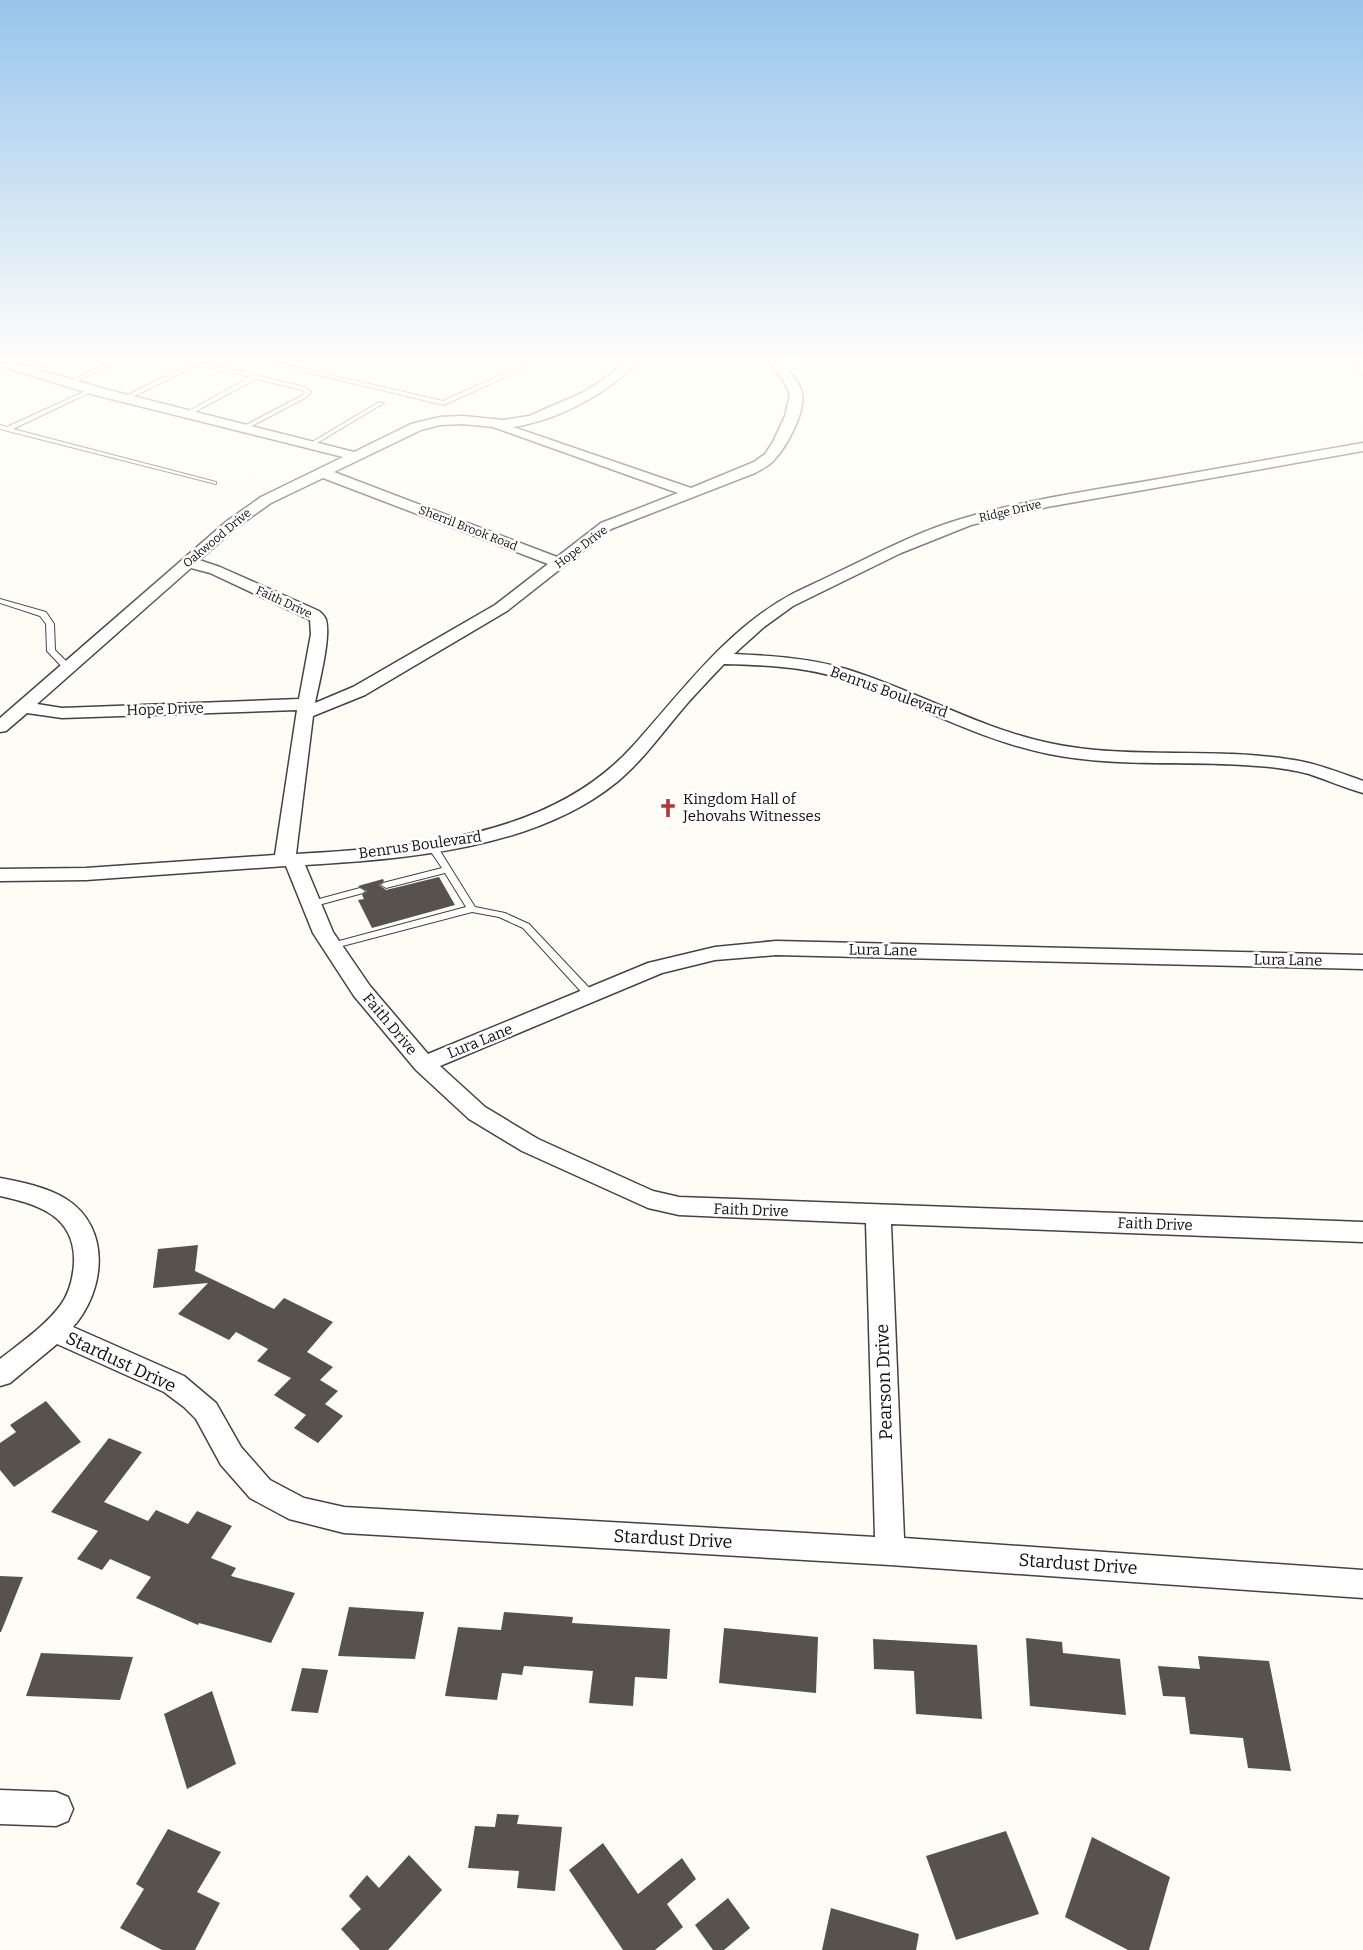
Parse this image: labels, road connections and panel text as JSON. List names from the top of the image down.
{
  "streets": {
    "street": [
      "Ridge Drive",
      "Sherril Brook Road",
      "Oakwood Drive",
      "Hope Drive",
      "Faith Drive",
      "Benrus Boulevard",
      "Lura Lane",
      "Stardust Drive",
      "Pearson Drive"
    ]
  },
  "crossings": [
    ["Ridge Drive", "Benrus Boulevard"],
    ["Sherril Brook Road", "Oakwood Drive"],
    ["Sherril Brook Road", "Hope Drive"],
    ["Oakwood Drive", "Hope Drive"],
    ["Oakwood Drive", "Faith Drive"],
    ["Hope Drive", "Faith Drive"],
    ["Faith Drive", "Benrus Boulevard"],
    ["Faith Drive", "Lura Lane"],
    ["Faith Drive", "Pearson Drive"],
    ["Stardust Drive", "Pearson Drive"]
  ],
  "places": {
    "church": ["Kingdom Hall of Jehovahs Witnesses"]
  }
}
